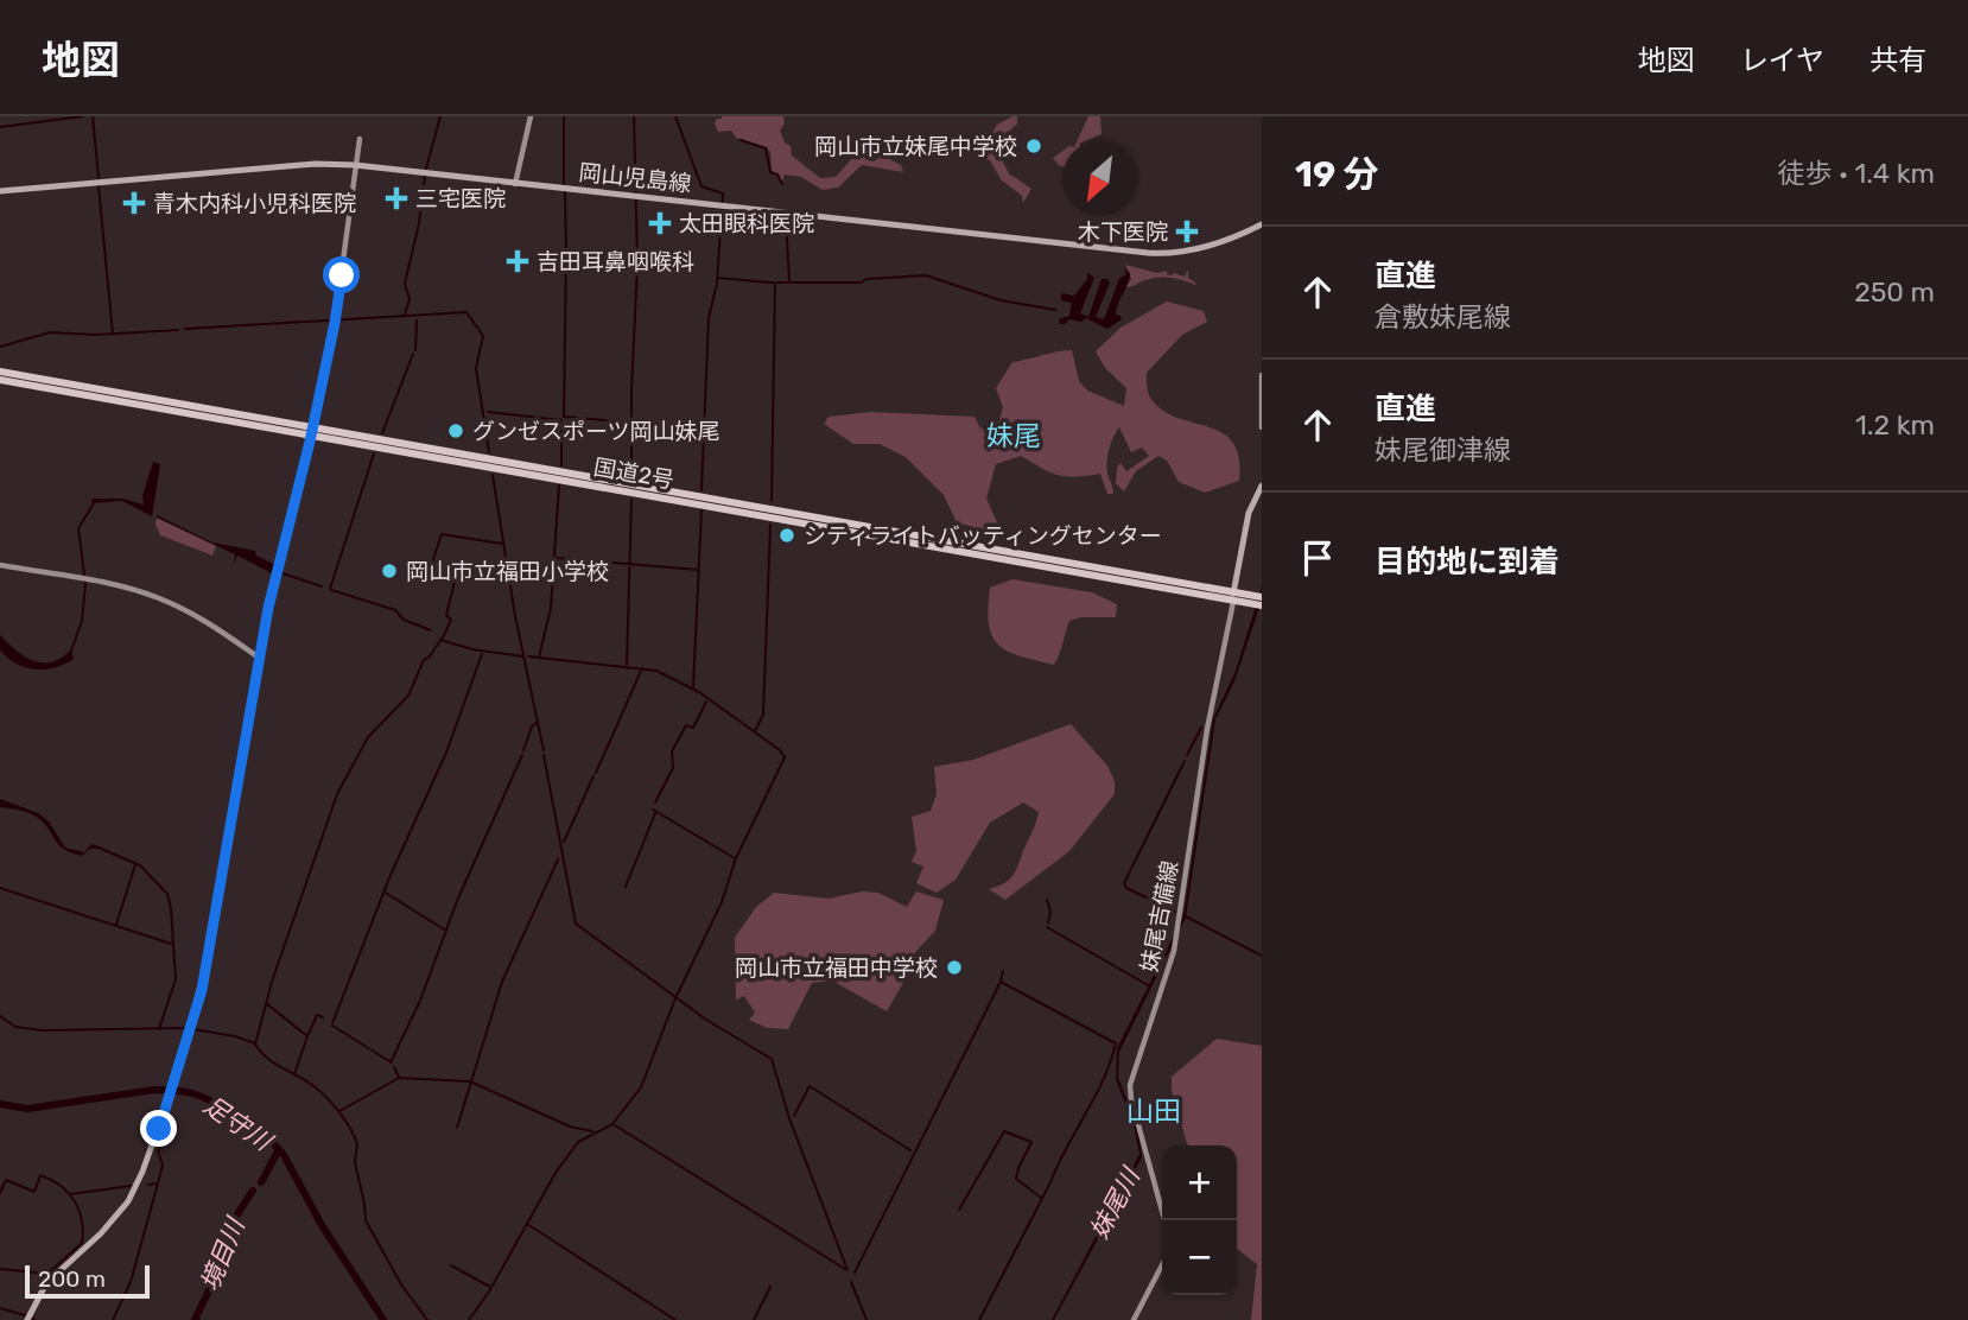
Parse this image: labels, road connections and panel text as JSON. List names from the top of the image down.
{
  "streets": {
    "highway": ["国道2号"],
    "main road": ["岡山児島線", "妹尾吉備線"]
  },
  "crossings": [
    ["国道2号", "妹尾吉備線"]
  ],
  "districts": ["妹尾", "山田"],
  "water": ["足守川", "妹尾川", "境目川"],
  "places": {
    "other": [
      "岡山市立妹尾中学校",
      "グンゼスポーツ岡山妹尾",
      "シティライトバッティングセンター",
      "岡山市立福田小学校",
      "岡山市立福田中学校"
    ],
    "health": [
      "三宅医院",
      "青木内科小児科医院",
      "太田眼科医院",
      "木下医院",
      "吉田耳鼻咽喉科"
    ]
  },
  "scale_bar": "200 m",
  "north": "bottom left",
  "page": {
    "header": "地図",
    "nav": ["地図", "レイヤ", "共有"],
    "heading": ["19 分", "徒歩 · 1.4 km"],
    "list": [
      ["直進", "倉敷妹尾線", "250 m"],
      ["直進", "妹尾御津線", "1.2 km"],
      "目的地に到着"
    ],
    "map_buttons": ["+", "−"],
    "scale": "200 m"
  }
}
